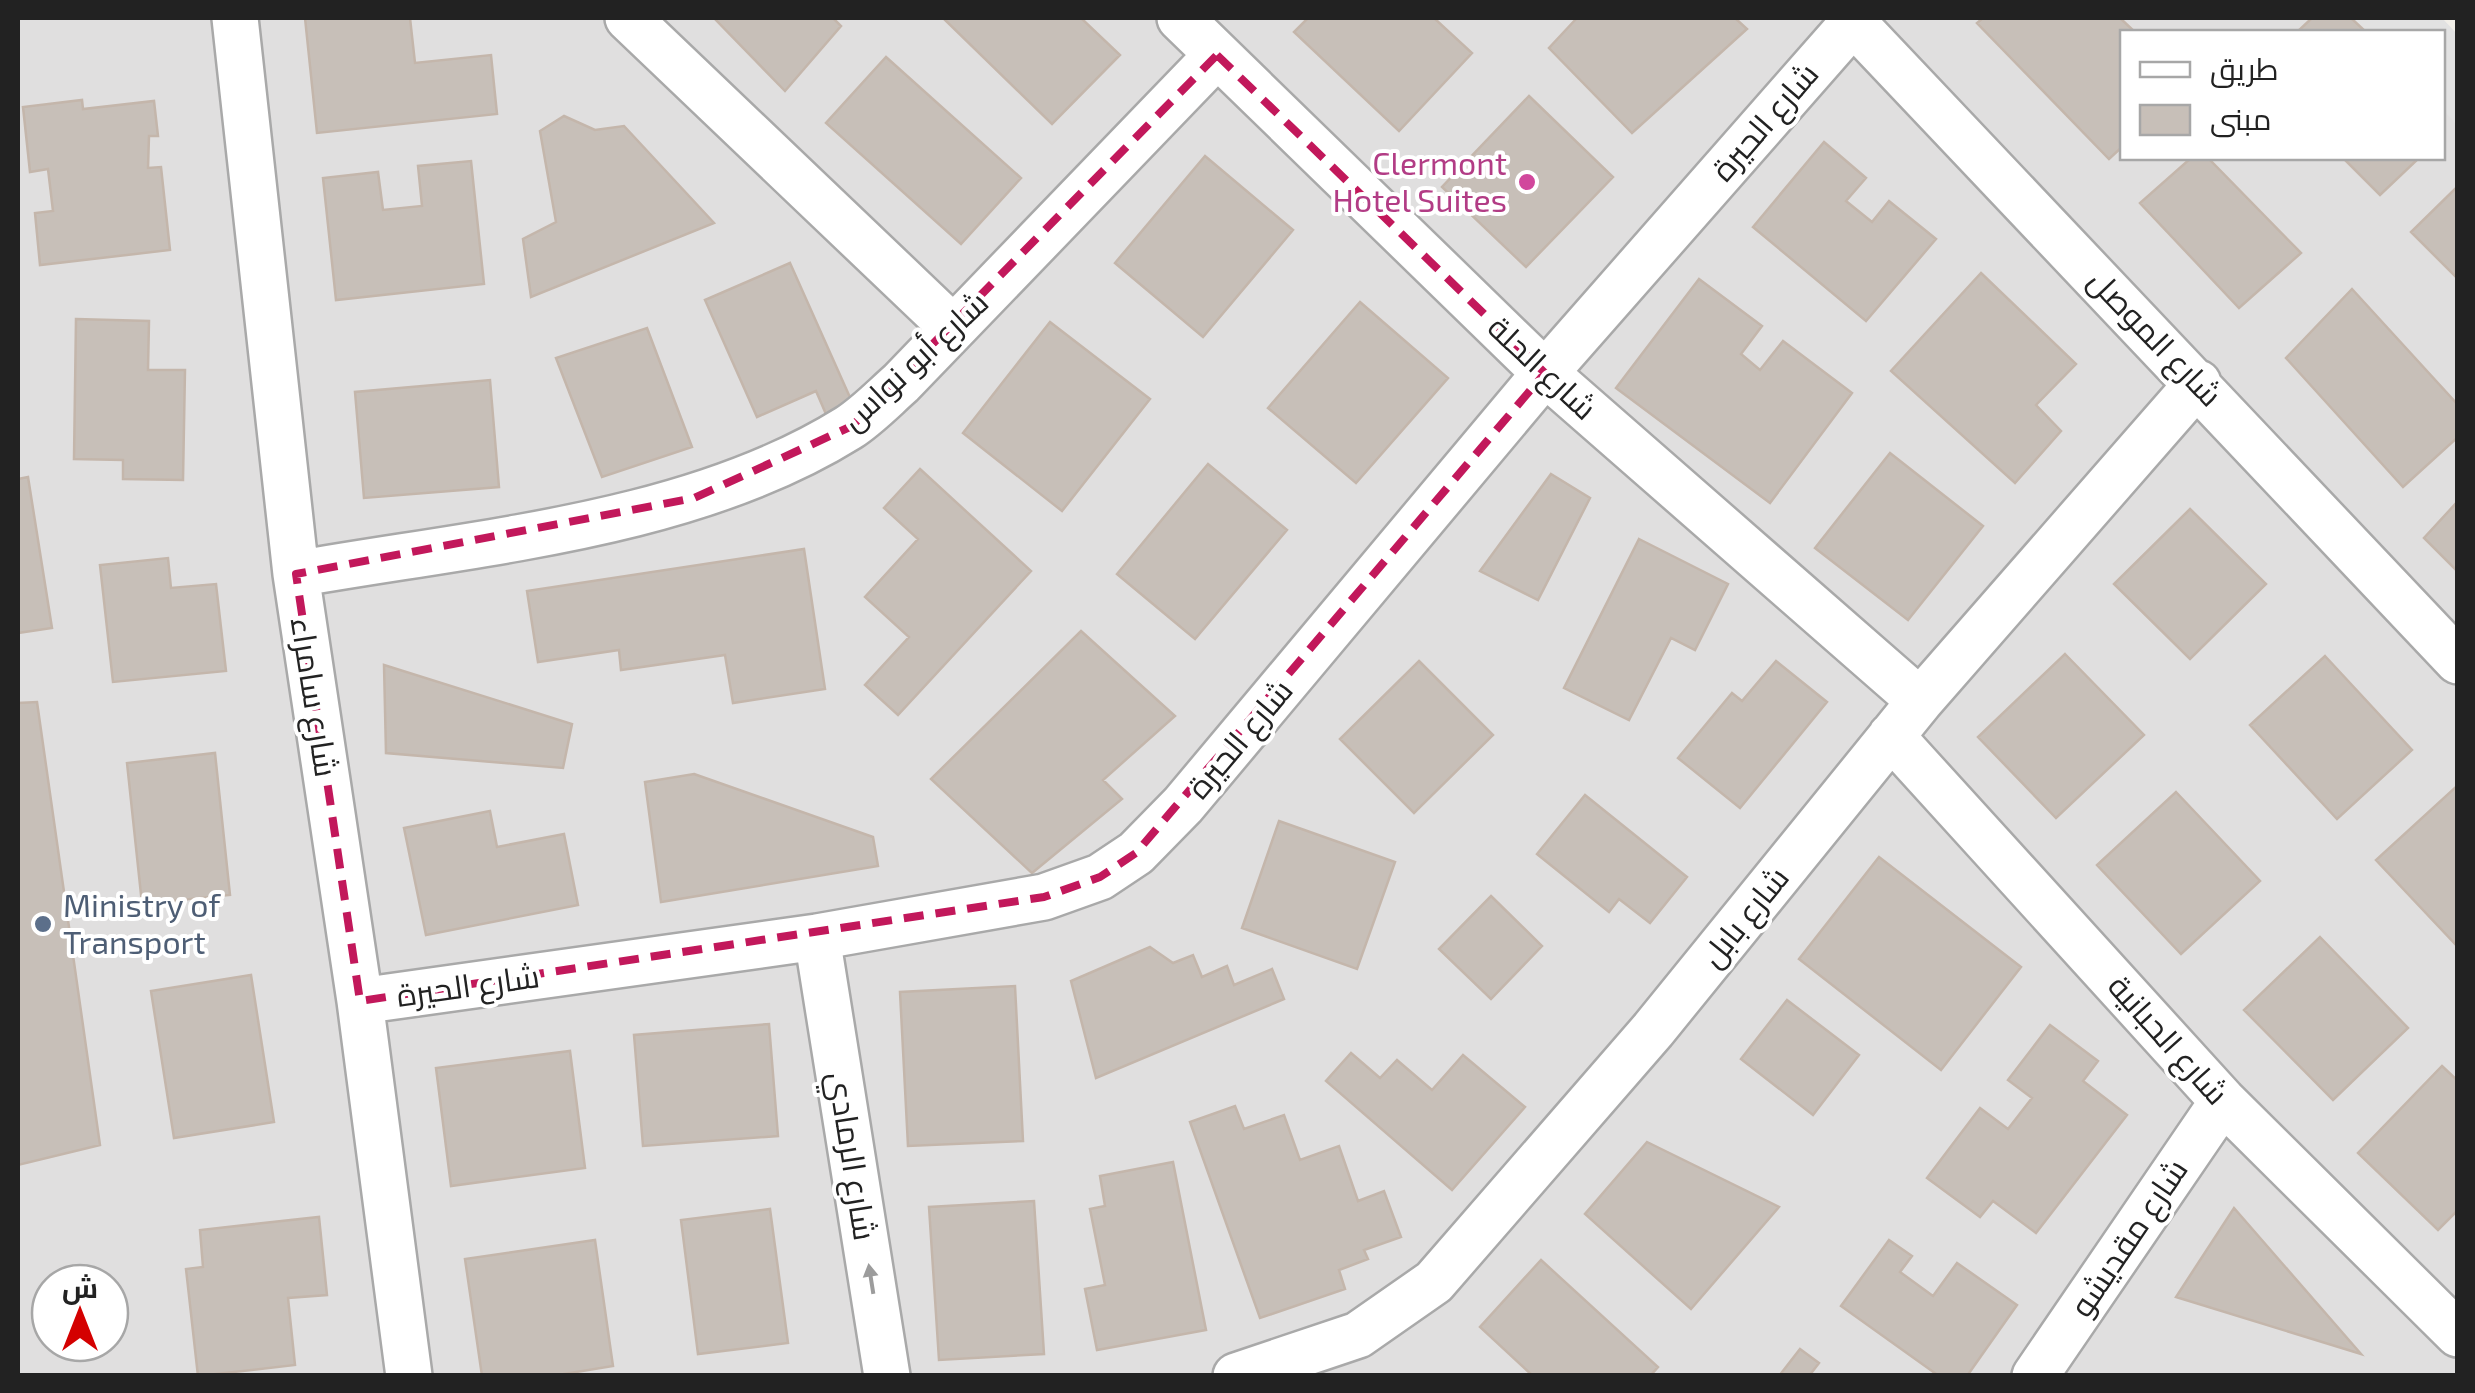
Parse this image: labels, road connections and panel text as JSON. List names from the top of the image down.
{
  "streets": {
    "street": [
      "شارع الحيرة",
      "شارع الموصل",
      "شارع أبو نواس",
      "شارع الحلة",
      "شارع سامراء",
      "شارع بابل",
      "شارع الحبانية",
      "شارع الرمادي",
      "شارع مقديشو"
    ]
  },
  "crossings": [
    ["شارع الحيرة", "شارع الموصل"],
    ["شارع الحيرة", "شارع الحلة"],
    ["شارع الحيرة", "شارع سامراء"],
    ["شارع الحيرة", "شارع الرمادي"],
    ["شارع الموصل", "شارع بابل"],
    ["شارع أبو نواس", "شارع الحلة"],
    ["شارع أبو نواس", "شارع سامراء"],
    ["شارع الحلة", "شارع بابل"],
    ["شارع بابل", "شارع الحبانية"],
    ["شارع الحبانية", "شارع مقديشو"]
  ],
  "one_way": ["شارع الرمادي"],
  "places": ["Clermont Hotel Suites", "Ministry of Transport"],
  "legend": ["طريق", "مبنى"],
  "north": "top"
}
